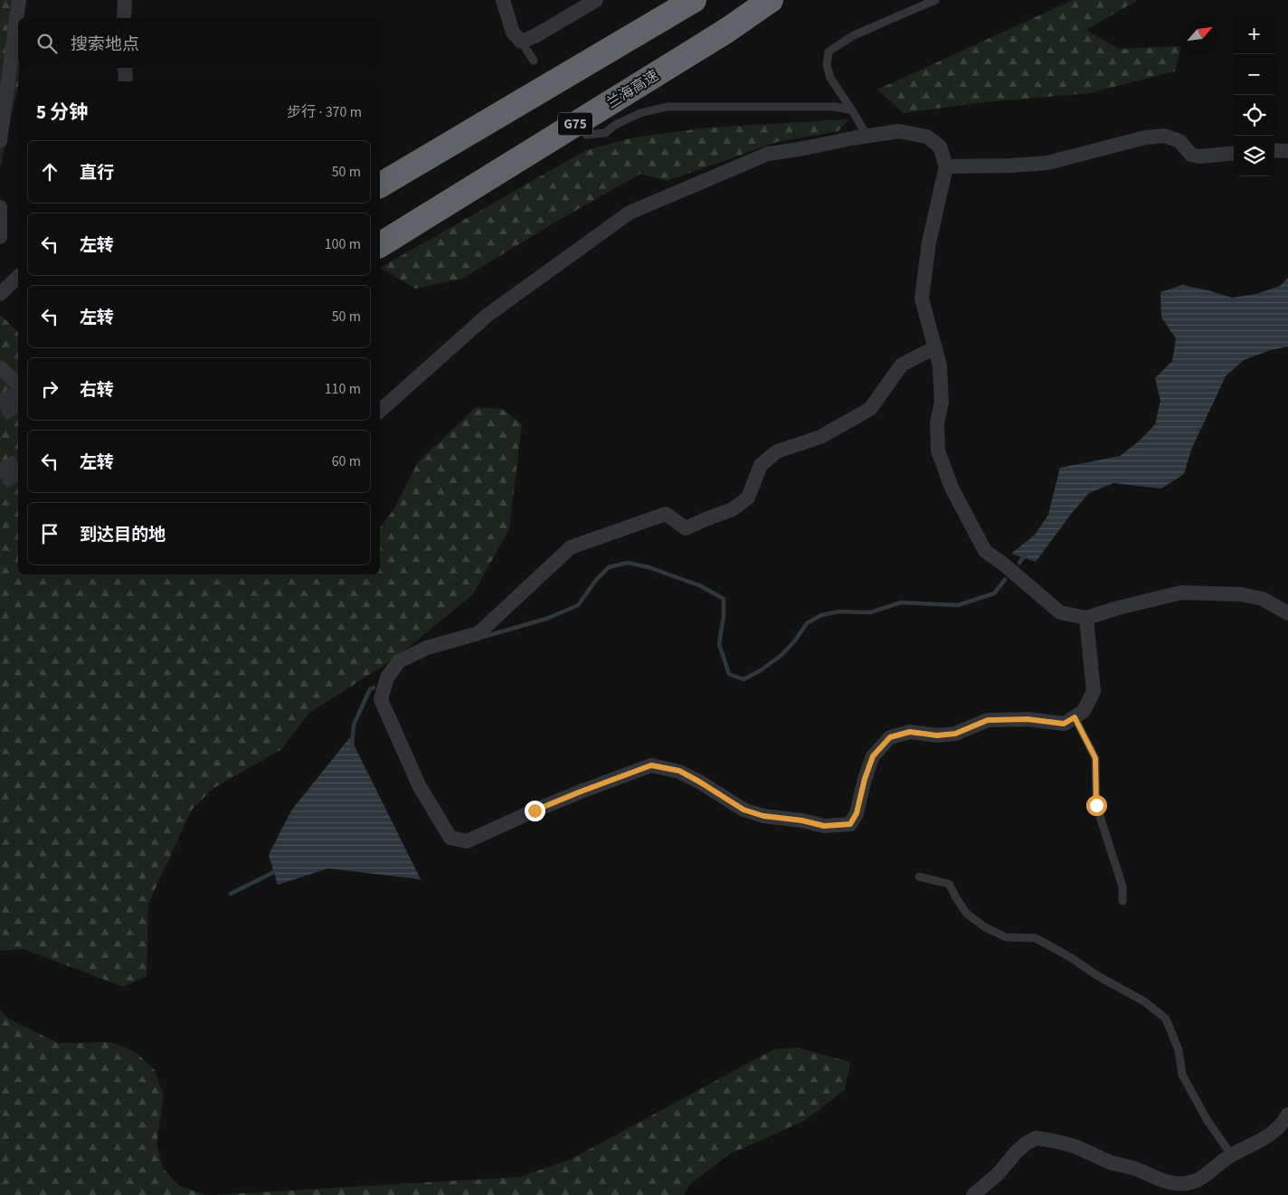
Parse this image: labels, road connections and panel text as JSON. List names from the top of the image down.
{
  "streets": {
    "highway": ["兰海高速", "G75"]
  },
  "north": "top right",
  "page": {
    "map_buttons": ["+", "−"],
    "search": "搜索地点",
    "heading": ["5 分钟", "步行 · 370 m"],
    "list": [
      ["直行", "50 m"],
      ["左转", "100 m"],
      ["左转", "50 m"],
      ["右转", "110 m"],
      ["左转", "60 m"],
      "到达目的地"
    ]
  }
}
